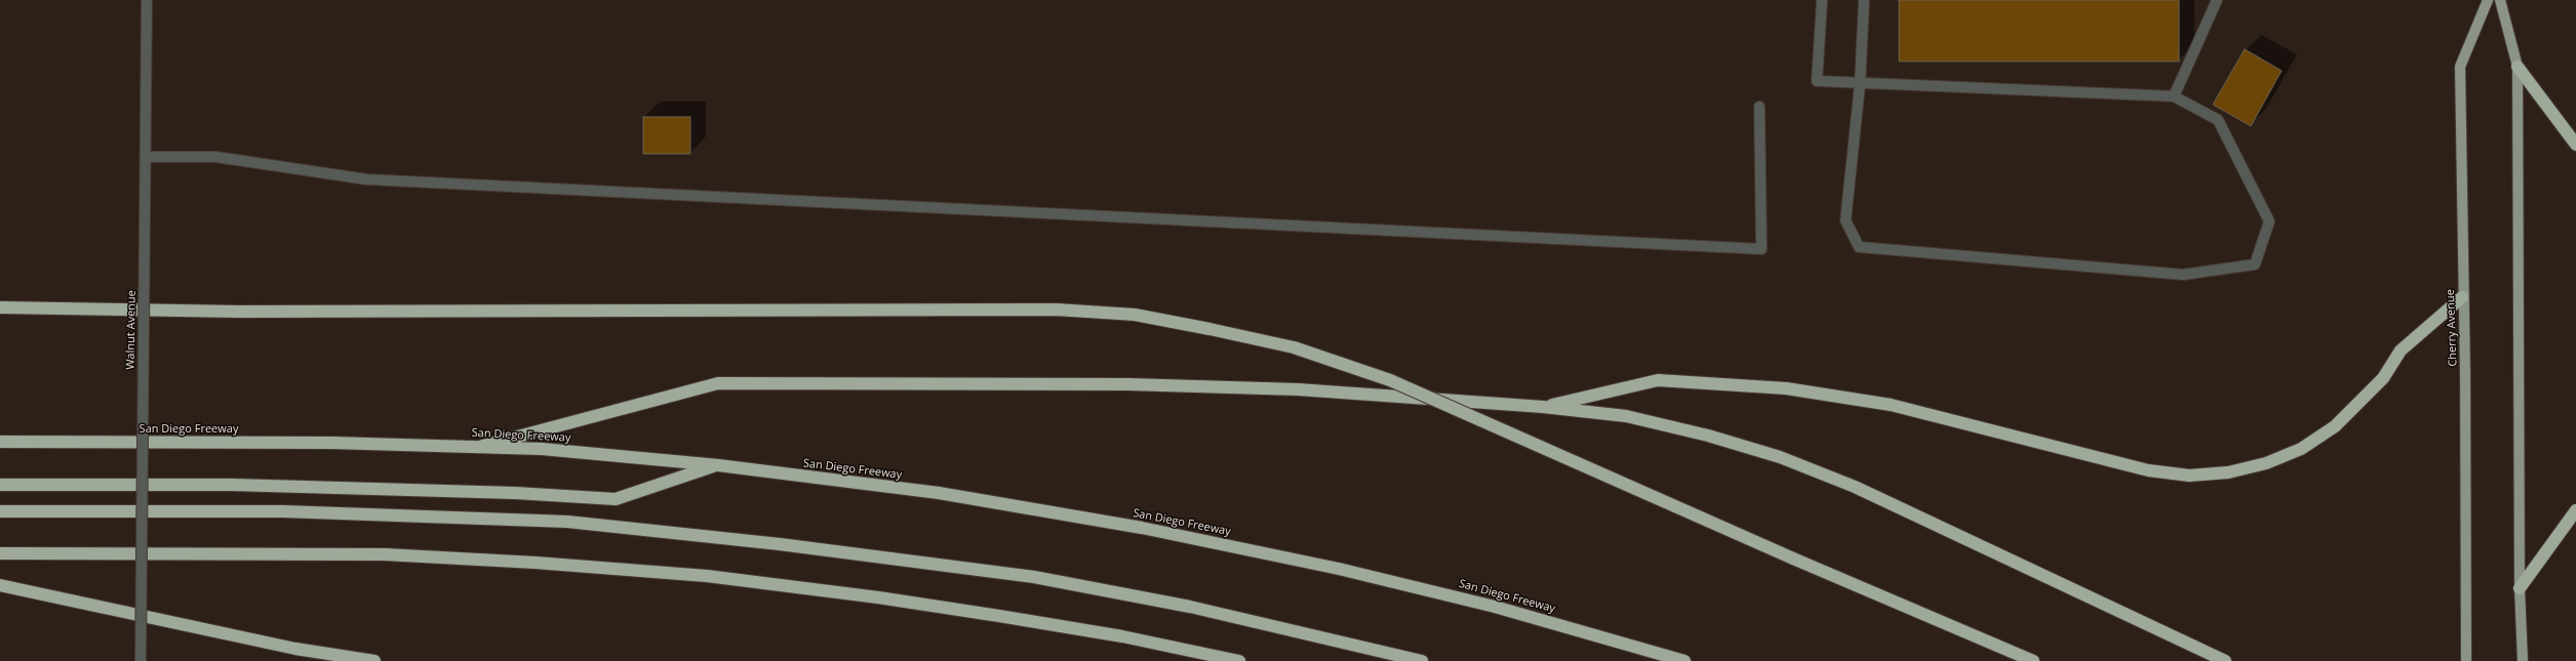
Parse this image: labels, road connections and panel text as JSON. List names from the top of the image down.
{
  "streets": {
    "highway": ["San Diego Freeway"],
    "main road": ["Cherry Avenue"],
    "street": ["Walnut Avenue"]
  }
}
